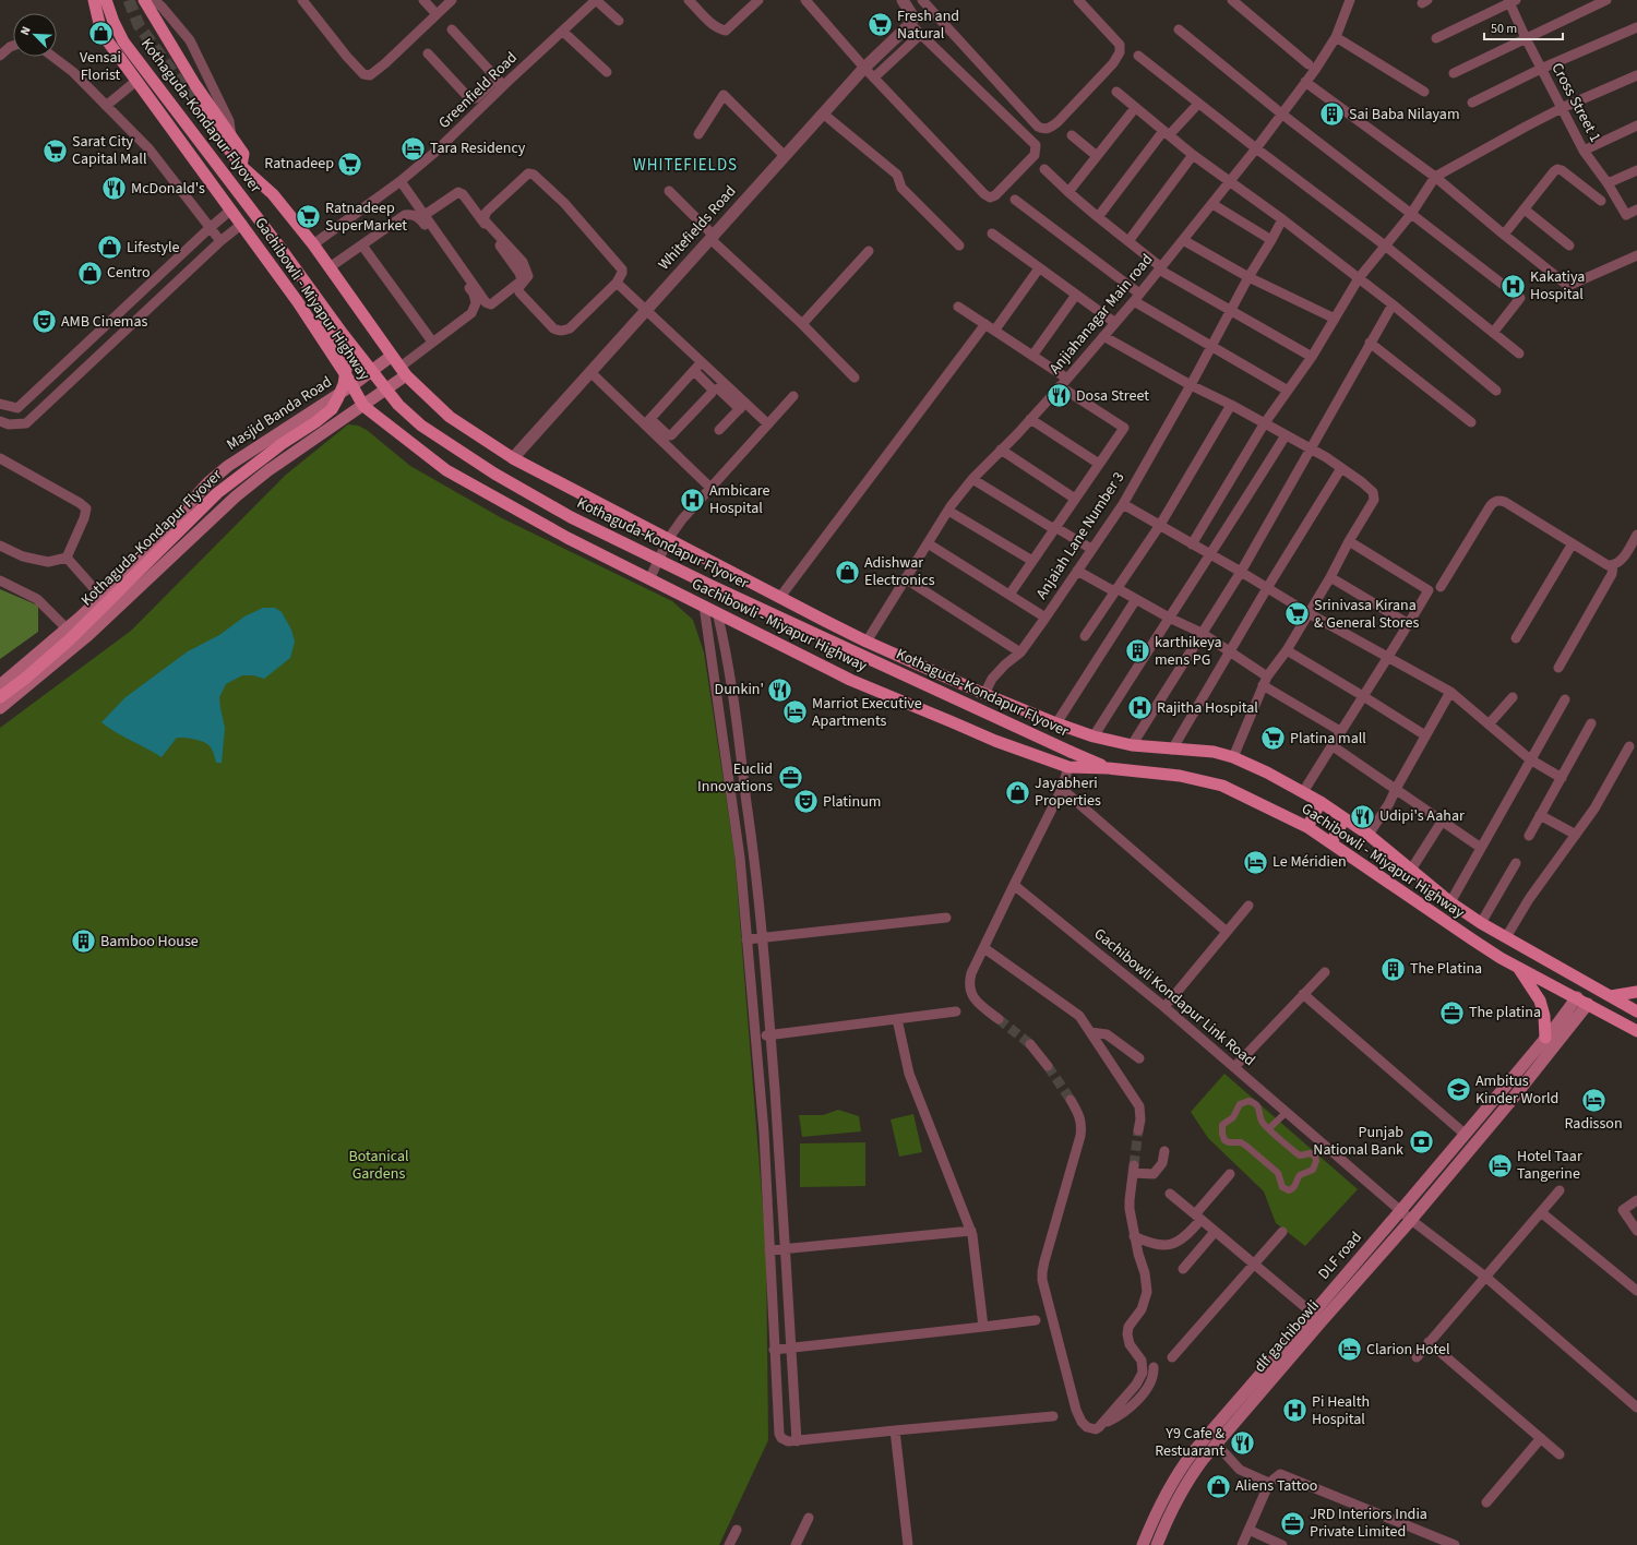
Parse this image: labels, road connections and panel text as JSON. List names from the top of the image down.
{
  "streets": {
    "main road": [
      "Kothaguda-Kondapur Flyover",
      "Gachibowli - Miyapur Highway",
      "Masjid Banda Road",
      "DLF road",
      "dlf gachibowli"
    ],
    "street": [
      "Greenfield Road",
      "Cross Street 1",
      "Whitefields Road",
      "Anjiahanagar Main road",
      "Anjaiah Lane Number 3",
      "Gachibowli Kondapur Link Road"
    ]
  },
  "crossings": [
    ["Greenfield Road", "Gachibowli - Miyapur Highway"],
    ["Kothaguda-Kondapur Flyover", "Gachibowli - Miyapur Highway"],
    ["Whitefields Road", "Gachibowli - Miyapur Highway"],
    ["Gachibowli - Miyapur Highway", "Anjiahanagar Main road"],
    ["Gachibowli - Miyapur Highway", "Masjid Banda Road"],
    ["Gachibowli - Miyapur Highway", "Anjaiah Lane Number 3"],
    ["Gachibowli - Miyapur Highway", "DLF road"],
    ["Gachibowli - Miyapur Highway", "dlf gachibowli"],
    ["Gachibowli Kondapur Link Road", "DLF road"],
    ["Gachibowli Kondapur Link Road", "dlf gachibowli"]
  ],
  "districts": ["WHITEFIELDS"],
  "parks": ["Botanical Gardens"],
  "places": {
    "supermarket": [
      "Fresh and Natural",
      "Sarat City Capital Mall",
      "Ratnadeep",
      "Ratnadeep SuperMarket",
      "Srinivasa Kirana & General Stores",
      "Platina mall"
    ],
    "shop": [
      "Vensai Florist",
      "Lifestyle",
      "Centro",
      "Adishwar Electronics",
      "Jayabheri Properties",
      "Aliens Tattoo"
    ],
    "building": [
      "Sai Baba Nilayam",
      "karthikeya mens PG",
      "Bamboo House",
      "The Platina"
    ],
    "hotel": [
      "Tara Residency",
      "Marriot Executive Apartments",
      "Le Méridien",
      "Radisson",
      "Hotel Taar Tangerine",
      "Clarion Hotel"
    ],
    "restaurant": [
      "McDonald's",
      "Dosa Street",
      "Dunkin'",
      "Udipi's Aahar",
      "Y9 Cafe & Restuarant"
    ],
    "hospital": [
      "Kakatiya Hospital",
      "Ambicare Hospital",
      "Rajitha Hospital",
      "Pi Health Hospital"
    ],
    "theatre": ["AMB Cinemas", "Platinum"],
    "office": ["Euclid Innovations", "The platina", "JRD Interiors India Private Limited"],
    "school or university": ["Ambitus Kinder World"],
    "bank": ["Punjab National Bank"]
  },
  "scale_bar": "50 m",
  "north": "top left"
}
